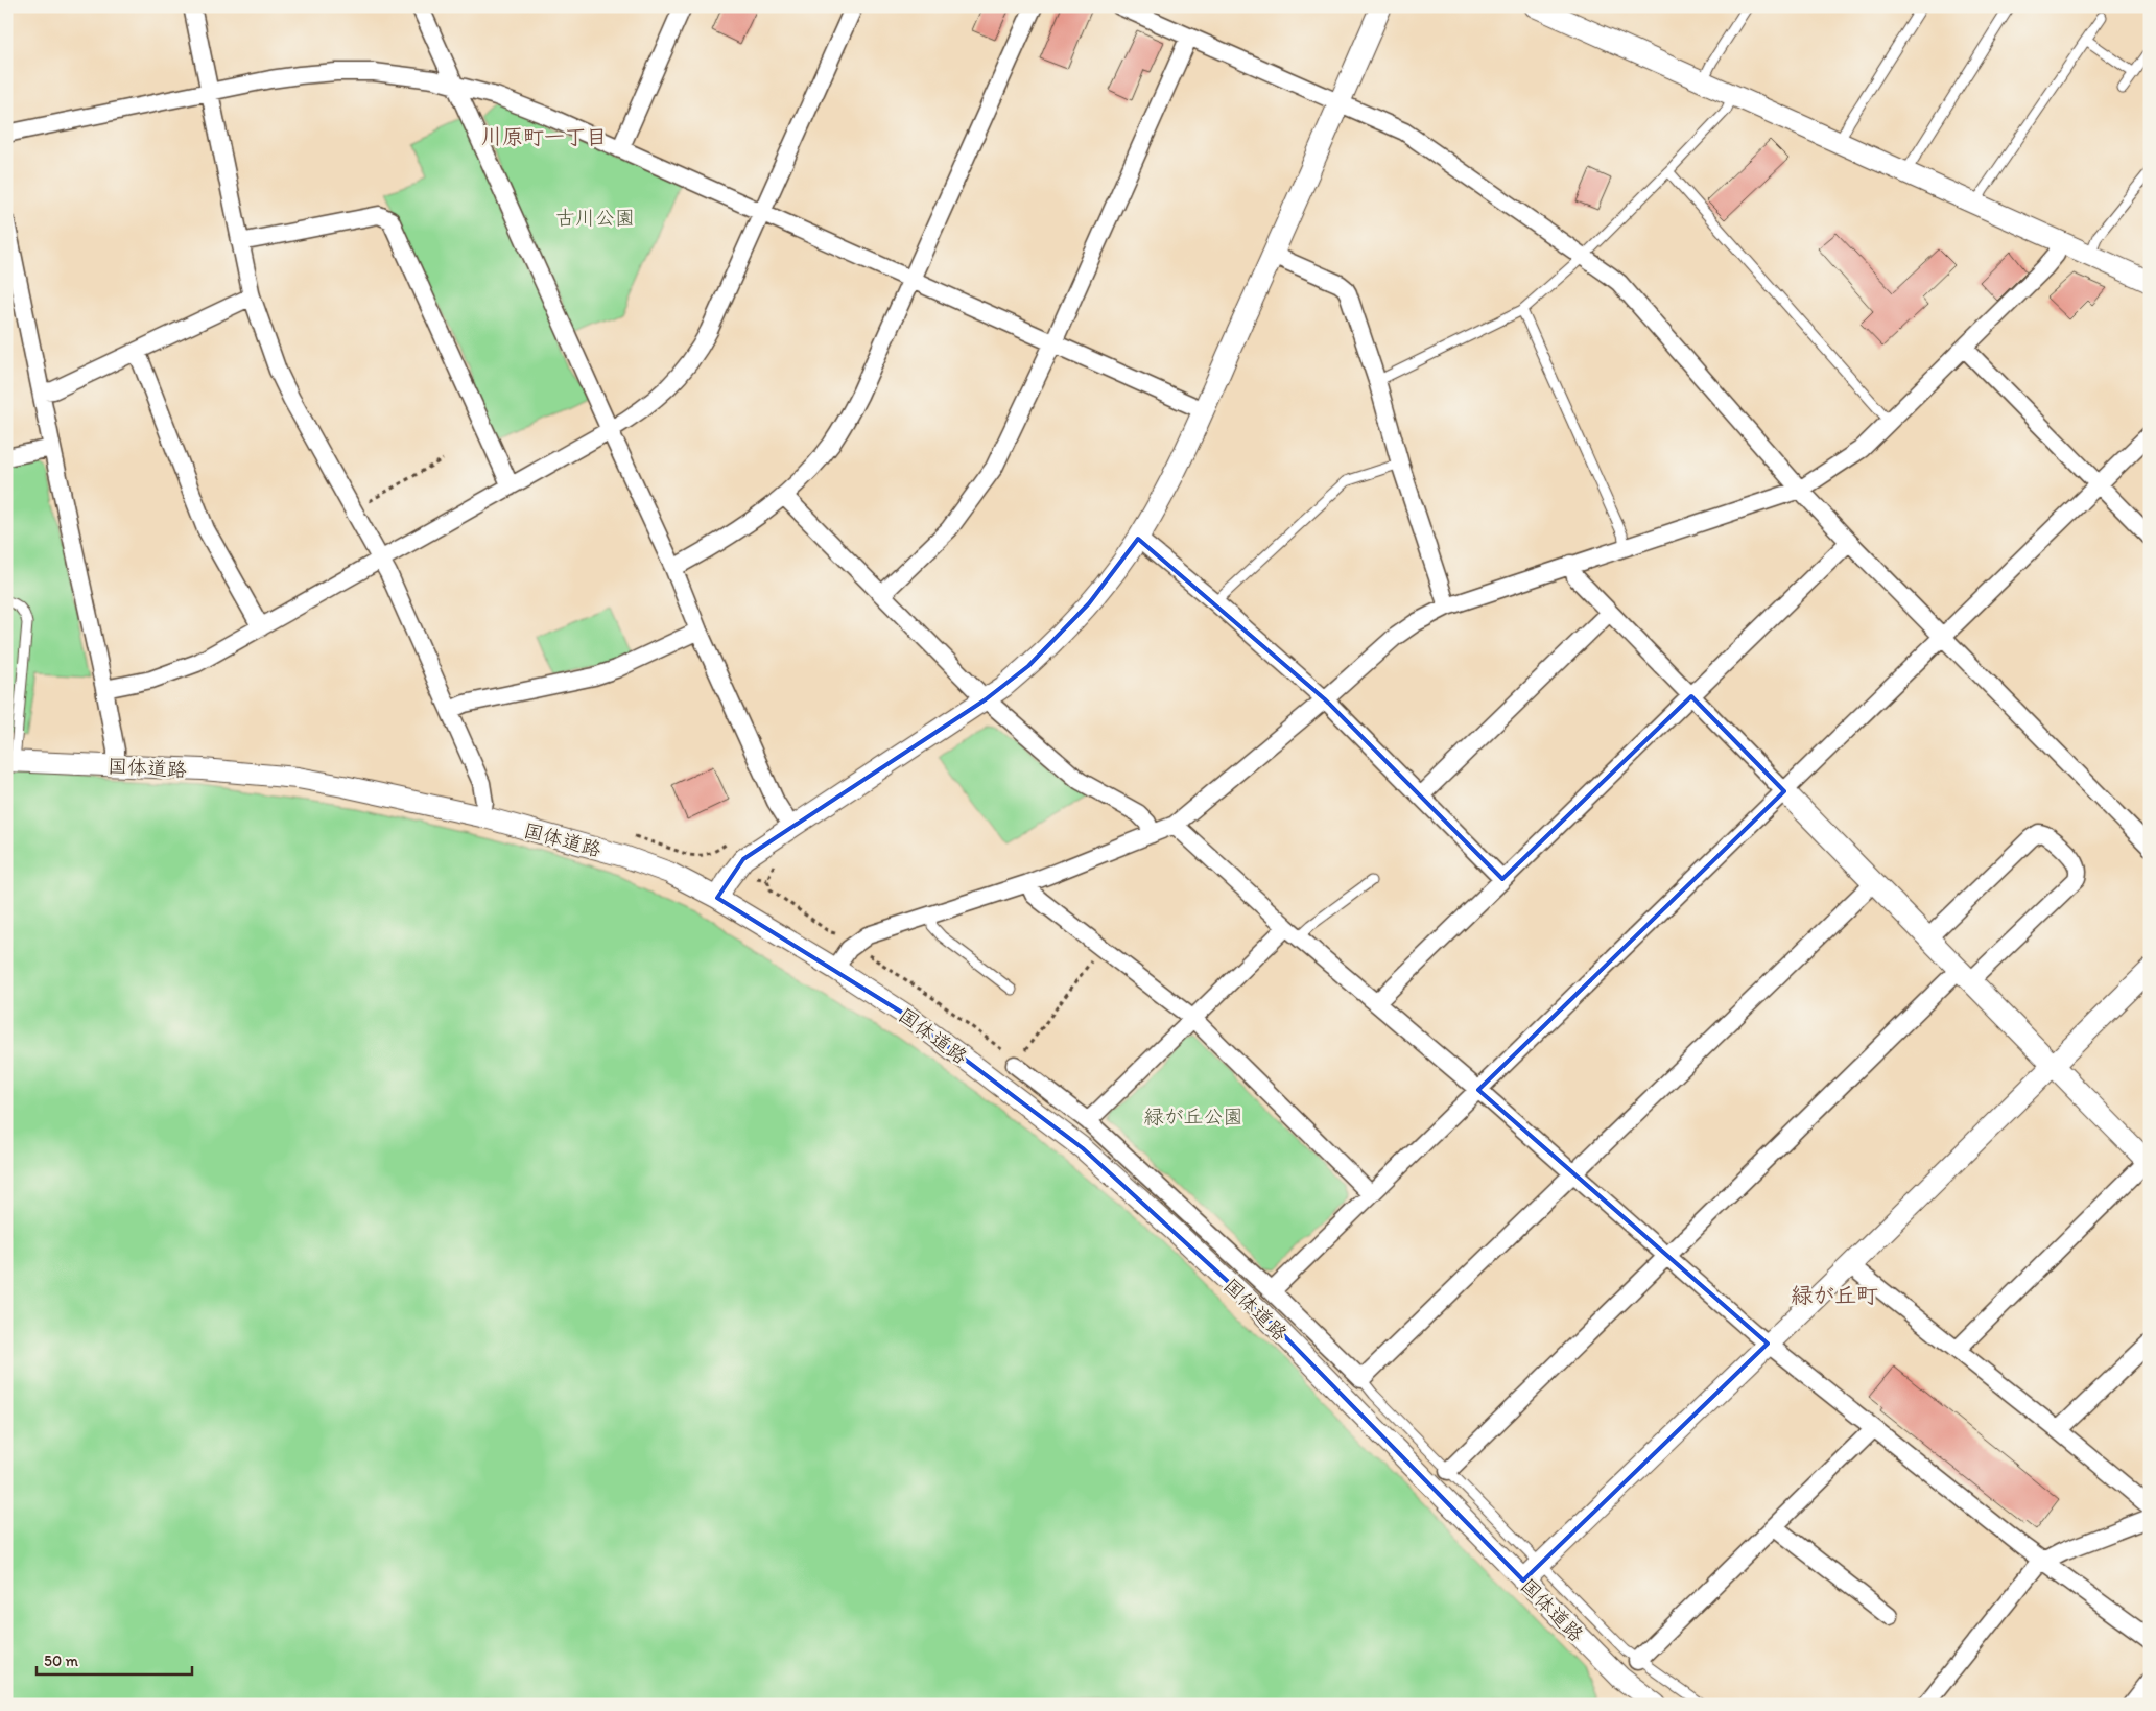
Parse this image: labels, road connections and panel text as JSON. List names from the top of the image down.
{
  "streets": {
    "street": ["国体道路"]
  },
  "districts": ["川原町一丁目", "緑が丘町"],
  "parks": ["古川公園", "緑が丘公園"],
  "scale_bar": "50 m"
}
